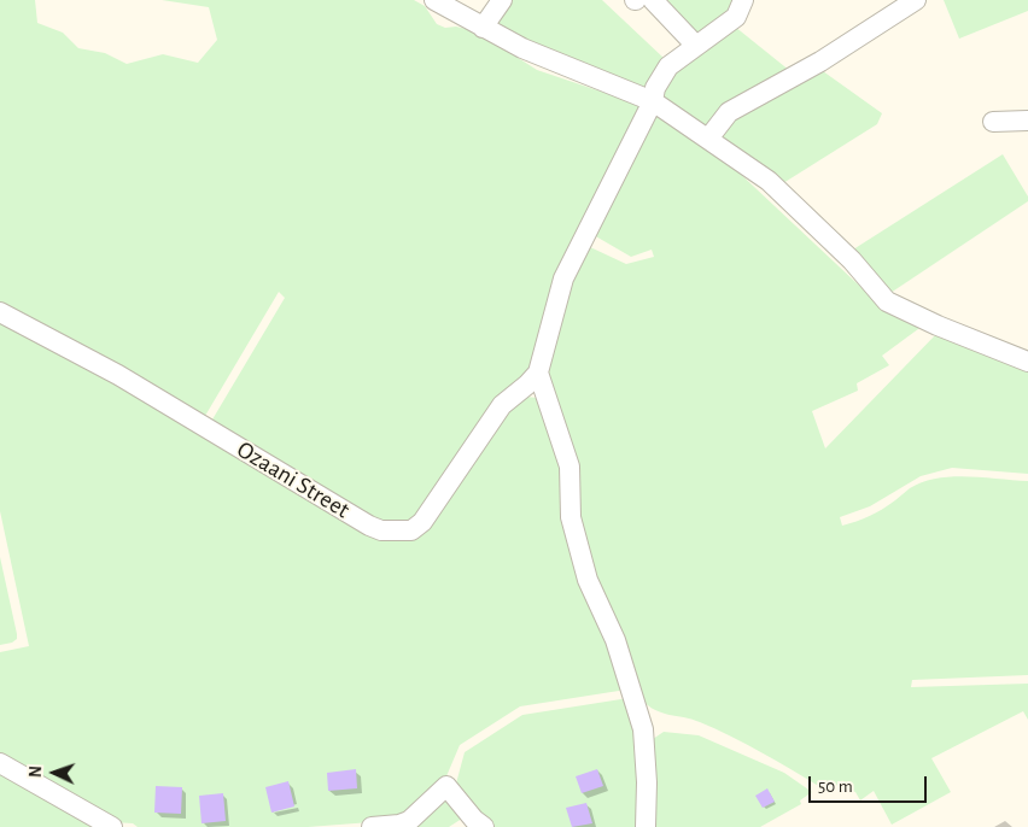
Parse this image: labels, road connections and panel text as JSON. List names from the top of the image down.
{
  "streets": {
    "street": ["Ozaani Street"]
  },
  "scale_bar": "50 m",
  "north": "left"
}
